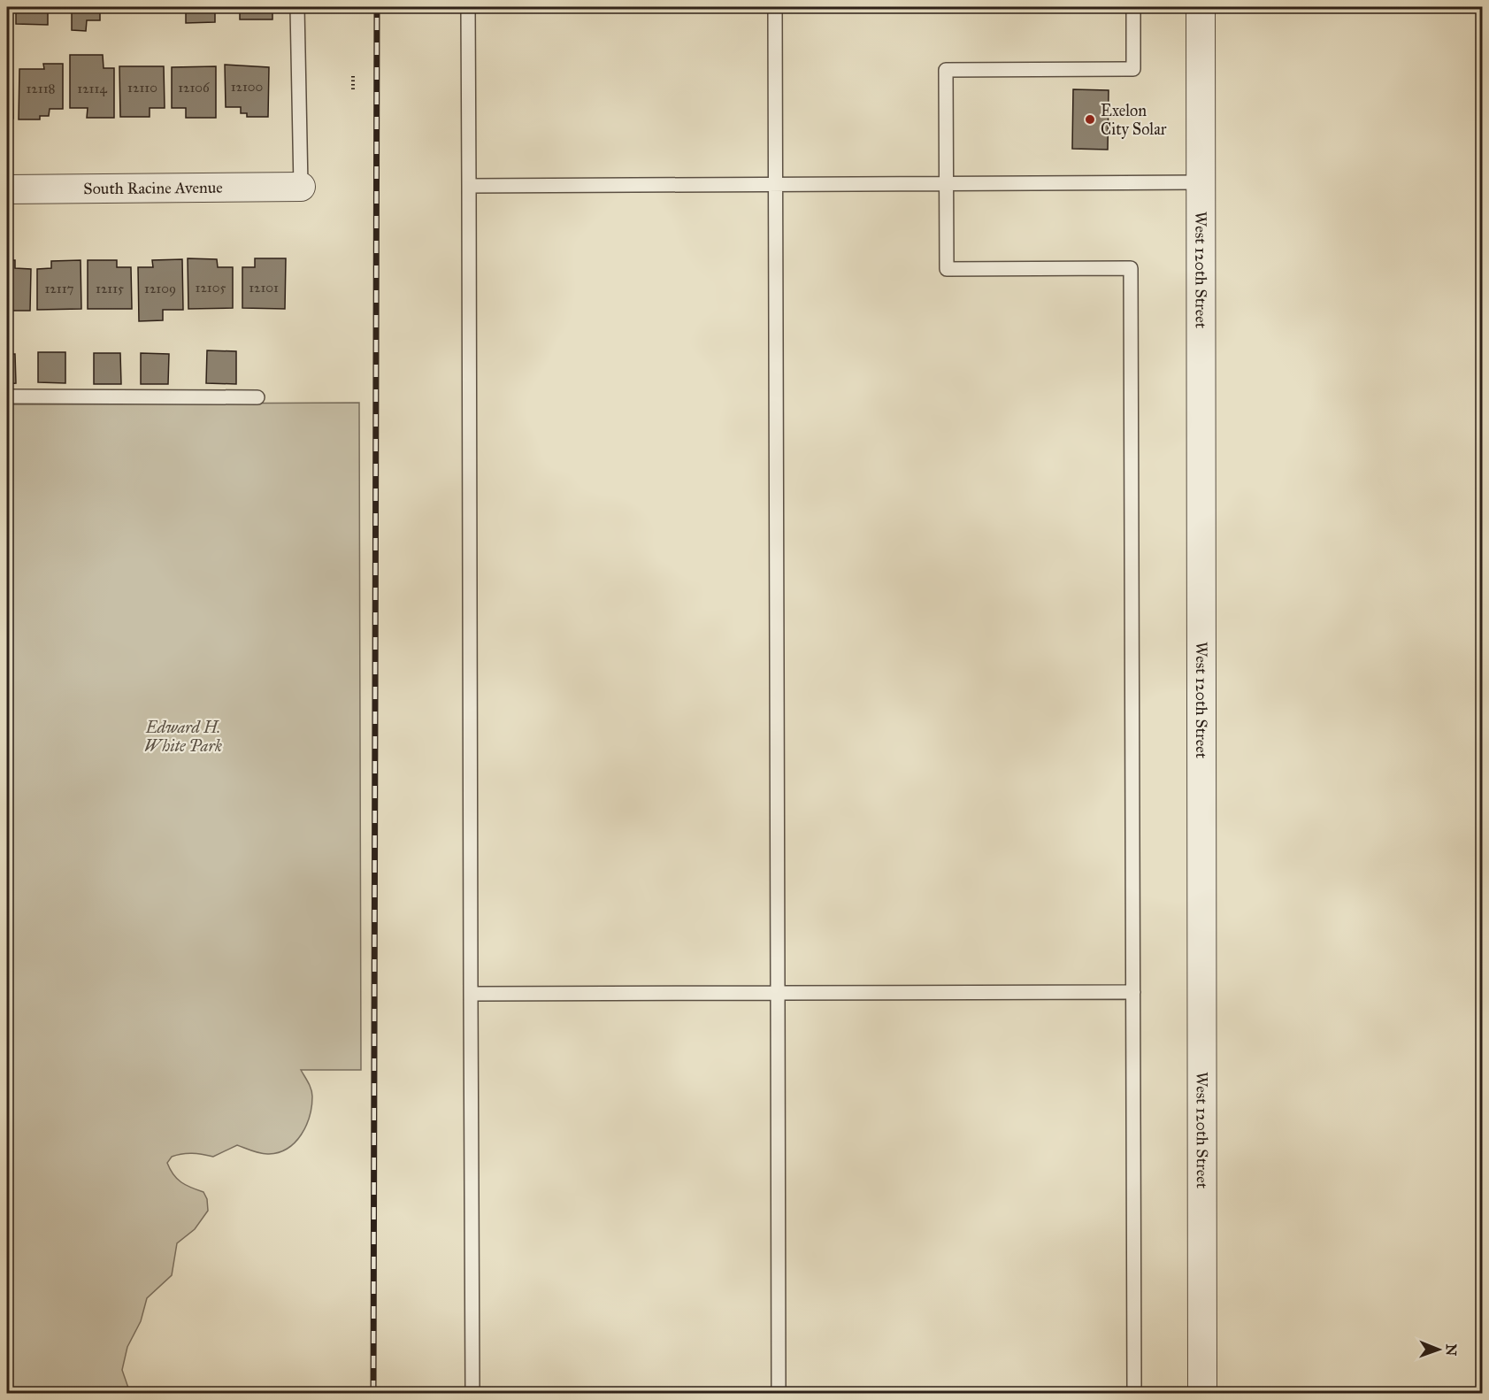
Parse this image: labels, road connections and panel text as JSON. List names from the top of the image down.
{
  "streets": {
    "street": ["South Racine Avenue", "West 120th Street"]
  },
  "parks": ["Edward H. White Park"],
  "places": ["Exelon City Solar"],
  "house_numbers": [
    "12100",
    "12110",
    "12106",
    "12118",
    "12114",
    "12105",
    "12101",
    "12117",
    "12115",
    "12109"
  ],
  "north": "right"
}
